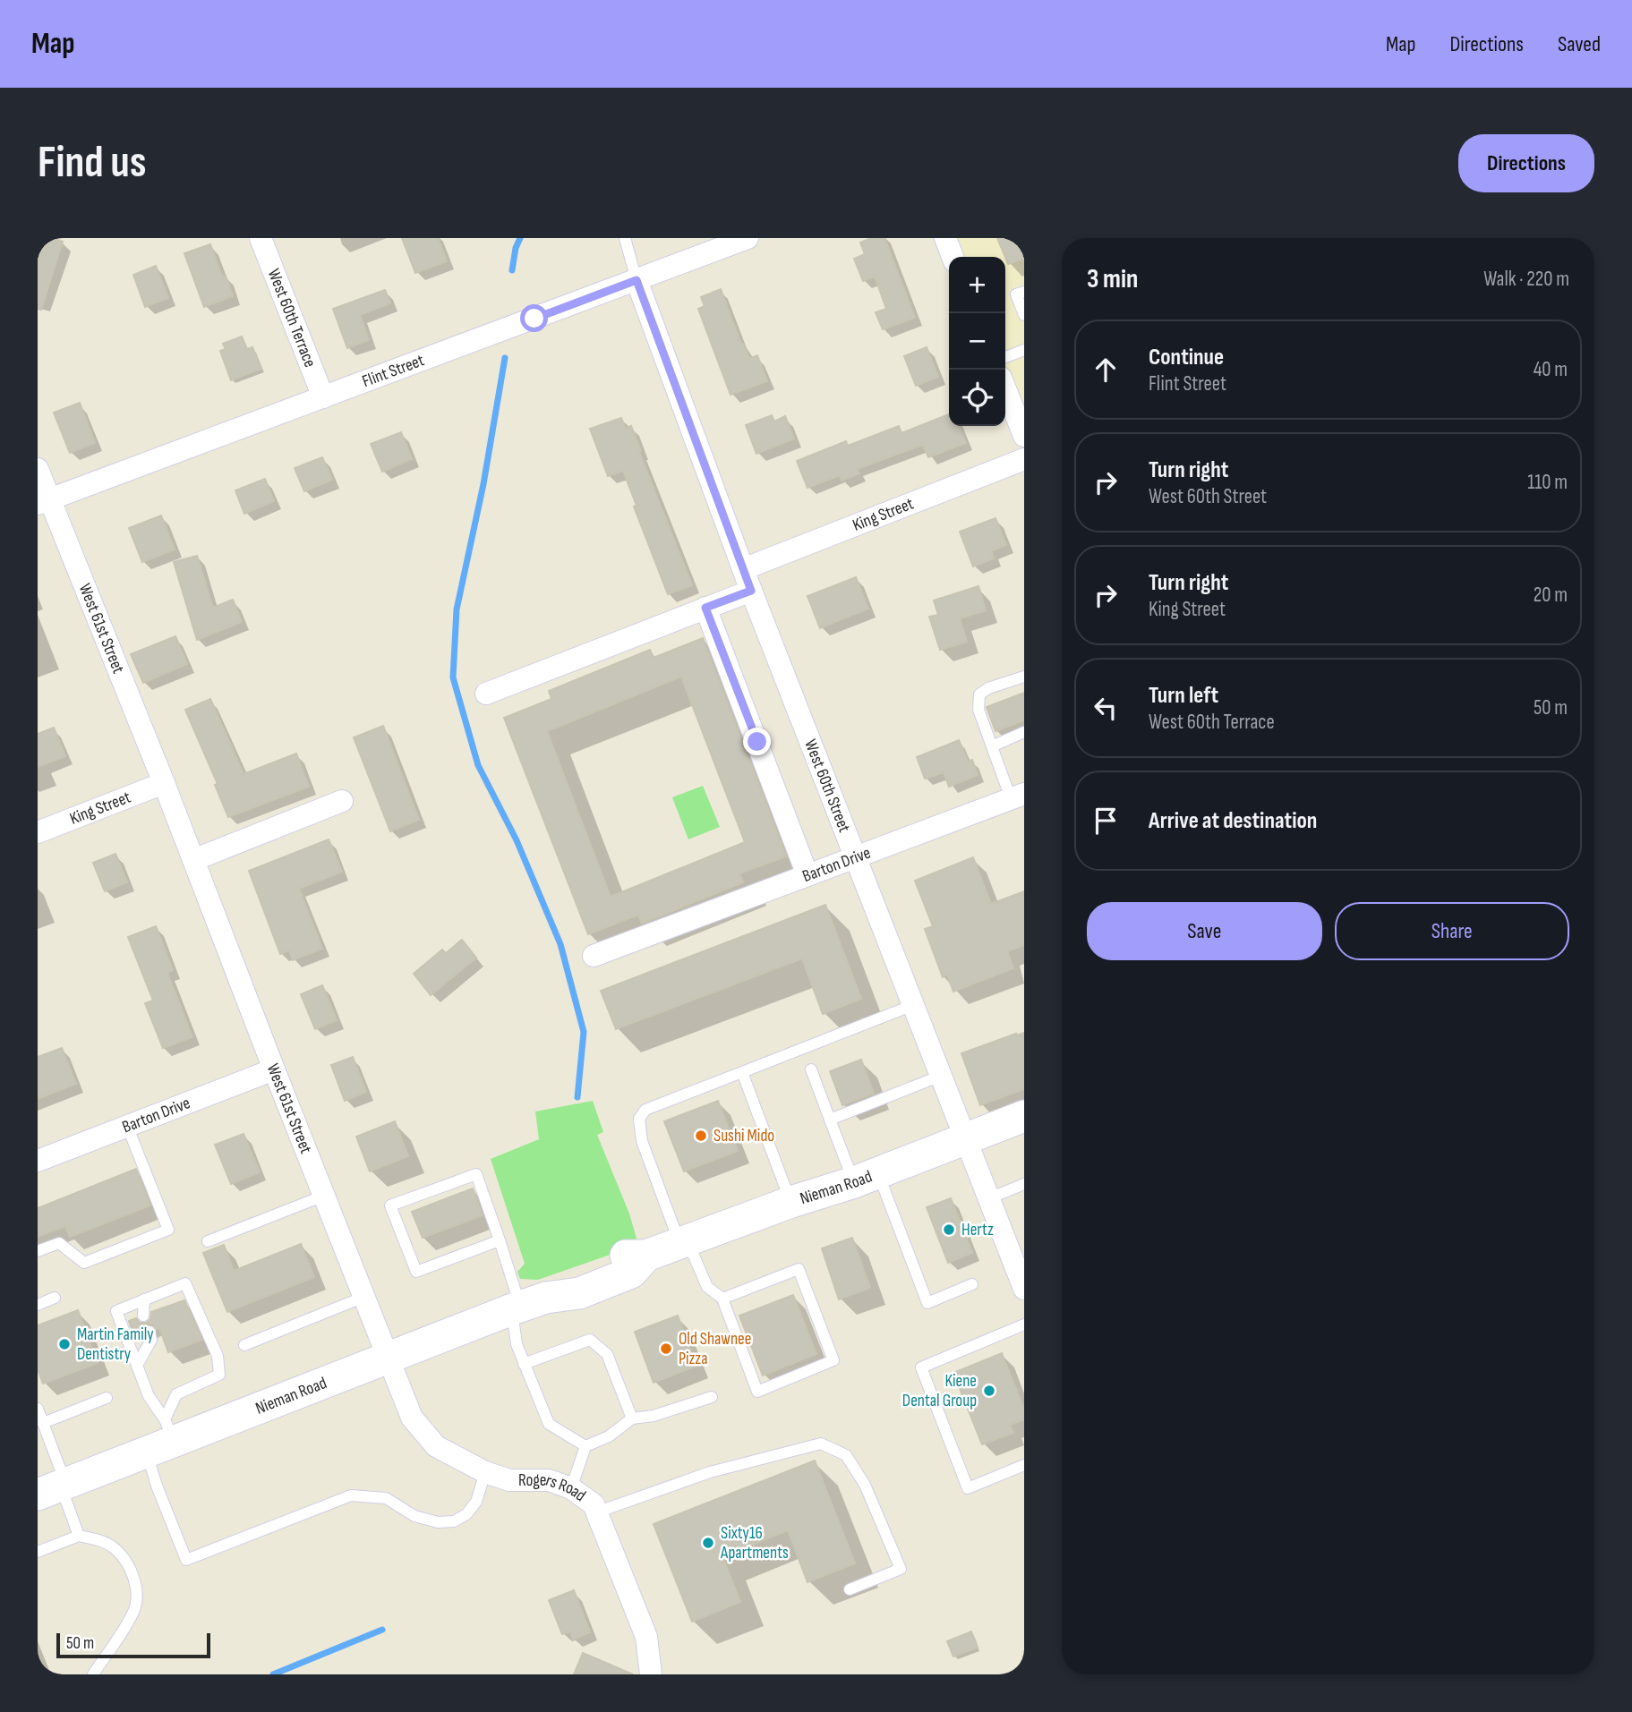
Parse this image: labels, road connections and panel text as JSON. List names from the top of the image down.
{
  "streets": {
    "main road": ["Nieman Road"],
    "street": [
      "West 60th Terrace",
      "Flint Street",
      "King Street",
      "West 61st Street",
      "West 60th Street",
      "Barton Drive",
      "Rogers Road"
    ]
  },
  "crossings": [
    ["West 60th Terrace", "Flint Street"],
    ["Flint Street", "West 61st Street"],
    ["Flint Street", "West 60th Street"],
    ["King Street", "West 61st Street"],
    ["King Street", "West 60th Street"],
    ["West 61st Street", "Barton Drive"],
    ["West 61st Street", "Nieman Road"],
    ["West 61st Street", "Rogers Road"],
    ["West 60th Street", "Barton Drive"],
    ["West 60th Street", "Nieman Road"],
    ["Nieman Road", "Rogers Road"]
  ],
  "places": [
    "Sushi Mido",
    "Hertz",
    "Martin Family Dentistry",
    "Old Shawnee Pizza",
    "Kiene Dental Group",
    "Sixty16 Apartments"
  ],
  "scale_bar": "50 m",
  "page": {
    "header": "Map",
    "nav": ["Map", "Directions", "Saved"],
    "buttons": [
      "Directions",
      ["Save", "Share"]
    ],
    "title": "Find us",
    "heading": ["3 min", "Walk · 220 m"],
    "map_buttons": ["+", "−"],
    "list": [
      ["Continue", "Flint Street", "40 m"],
      ["Turn right", "West 60th Street", "110 m"],
      ["Turn right", "King Street", "20 m"],
      ["Turn left", "West 60th Terrace", "50 m"],
      "Arrive at destination"
    ],
    "scale": "50 m"
  }
}
